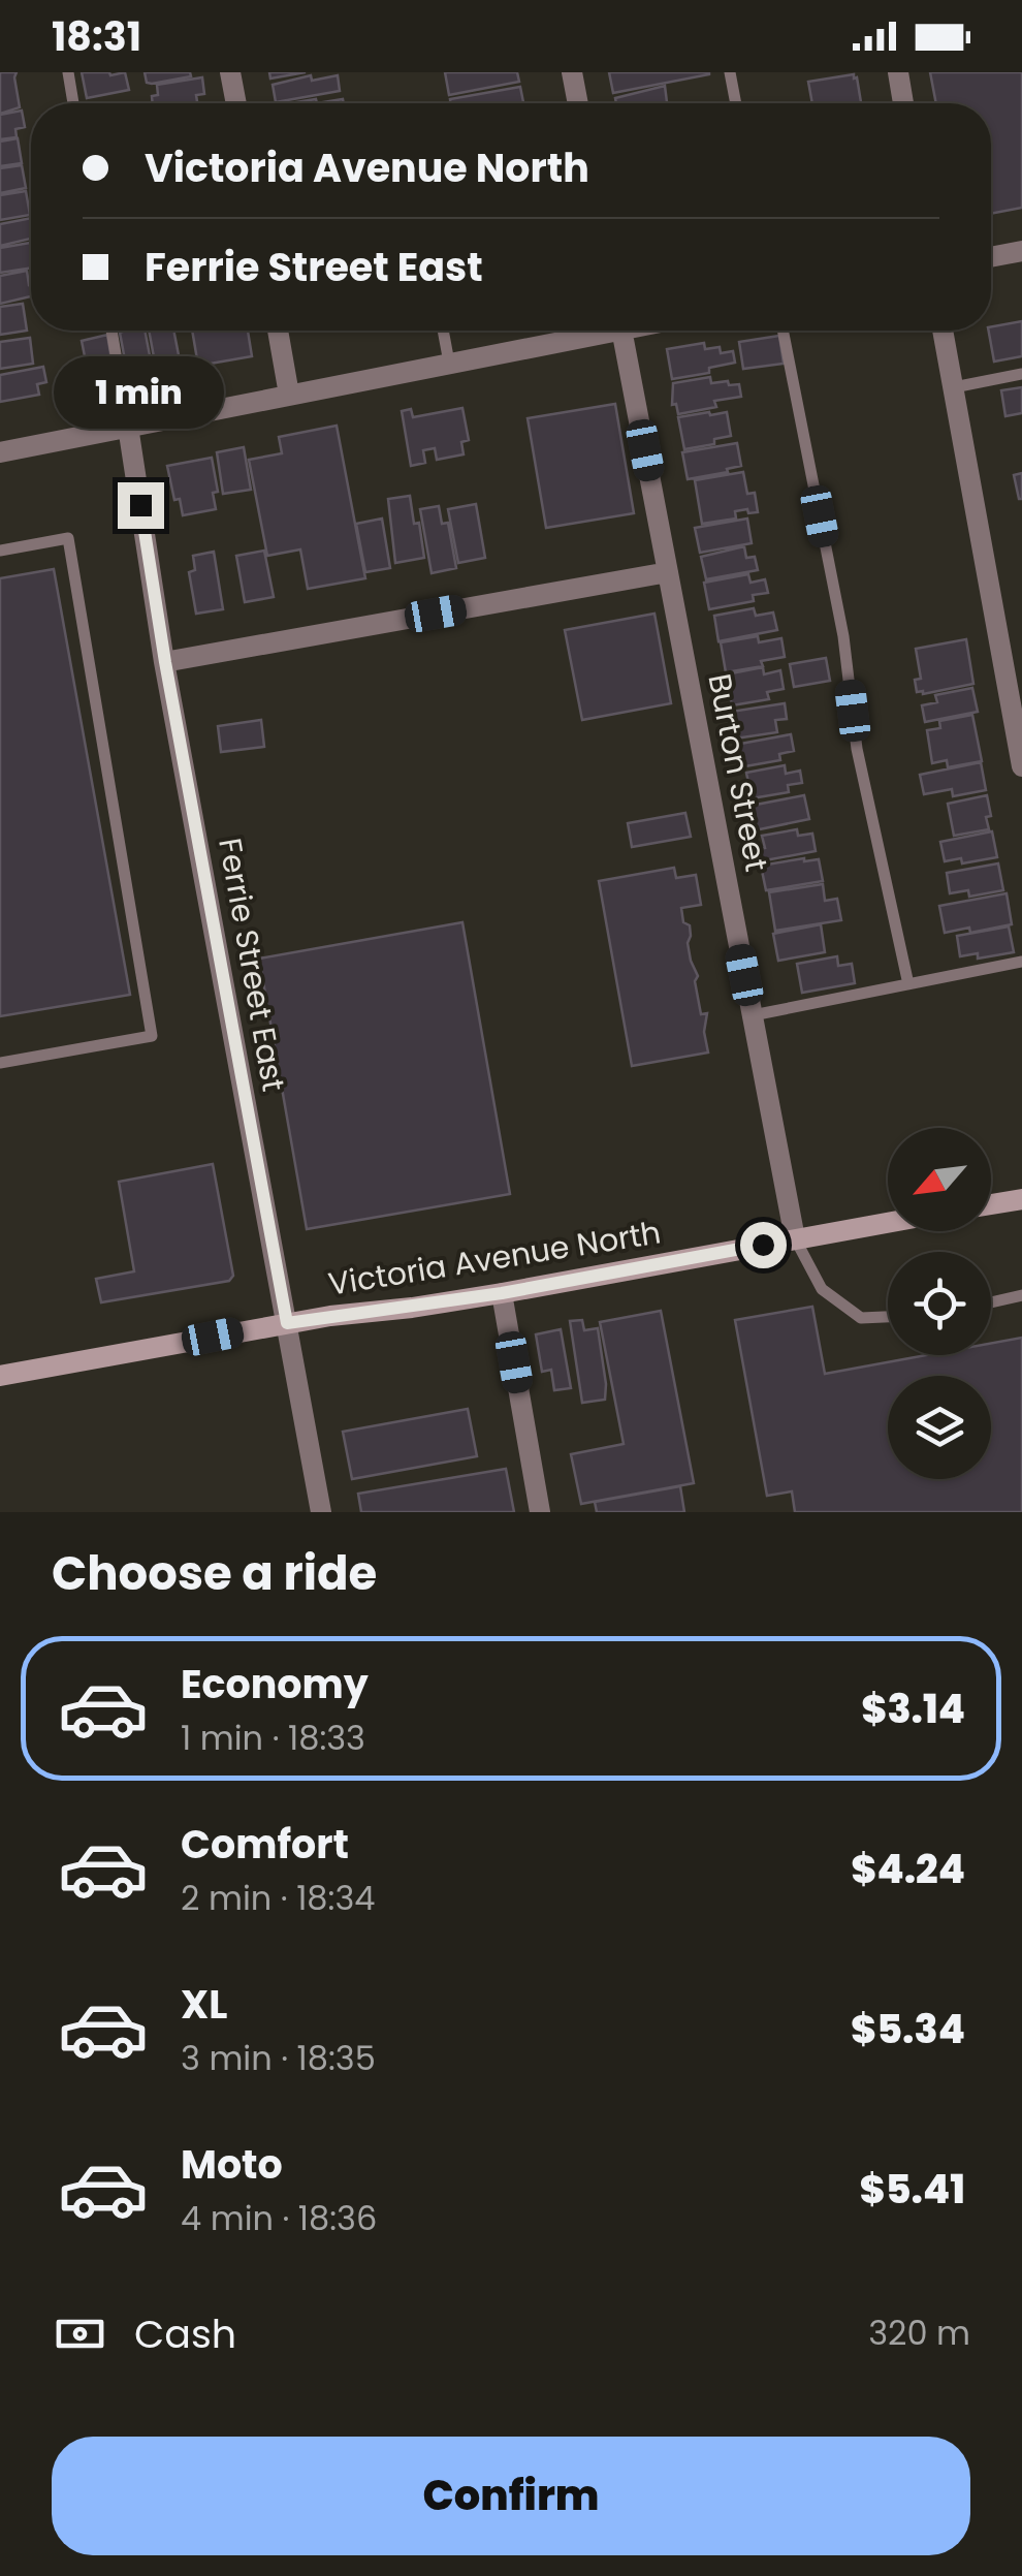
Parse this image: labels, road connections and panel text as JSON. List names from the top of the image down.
{
  "streets": {
    "main road": ["Victoria Avenue North"],
    "street": ["Burton Street", "Ferrie Street East"]
  },
  "crossings": [
    ["Burton Street", "Victoria Avenue North"],
    ["Ferrie Street East", "Victoria Avenue North"]
  ],
  "north": "bottom left",
  "page": {
    "status": "18:31",
    "banner": ["Victoria Avenue North", "Ferrie Street East"],
    "bubble": "1 min",
    "heading": "Choose a ride",
    "list": [
      {
        "name": "Economy",
        "note": "1 min · 18:33",
        "value": "$3.14"
      },
      {
        "name": "Comfort",
        "note": "2 min · 18:34",
        "value": "$4.24"
      },
      {
        "name": "XL",
        "note": "3 min · 18:35",
        "value": "$5.34"
      },
      {
        "name": "Moto",
        "note": "4 min · 18:36",
        "value": "$5.41"
      }
    ],
    "pay": ["Cash", "320 m"],
    "buttons": "Confirm"
  }
}
